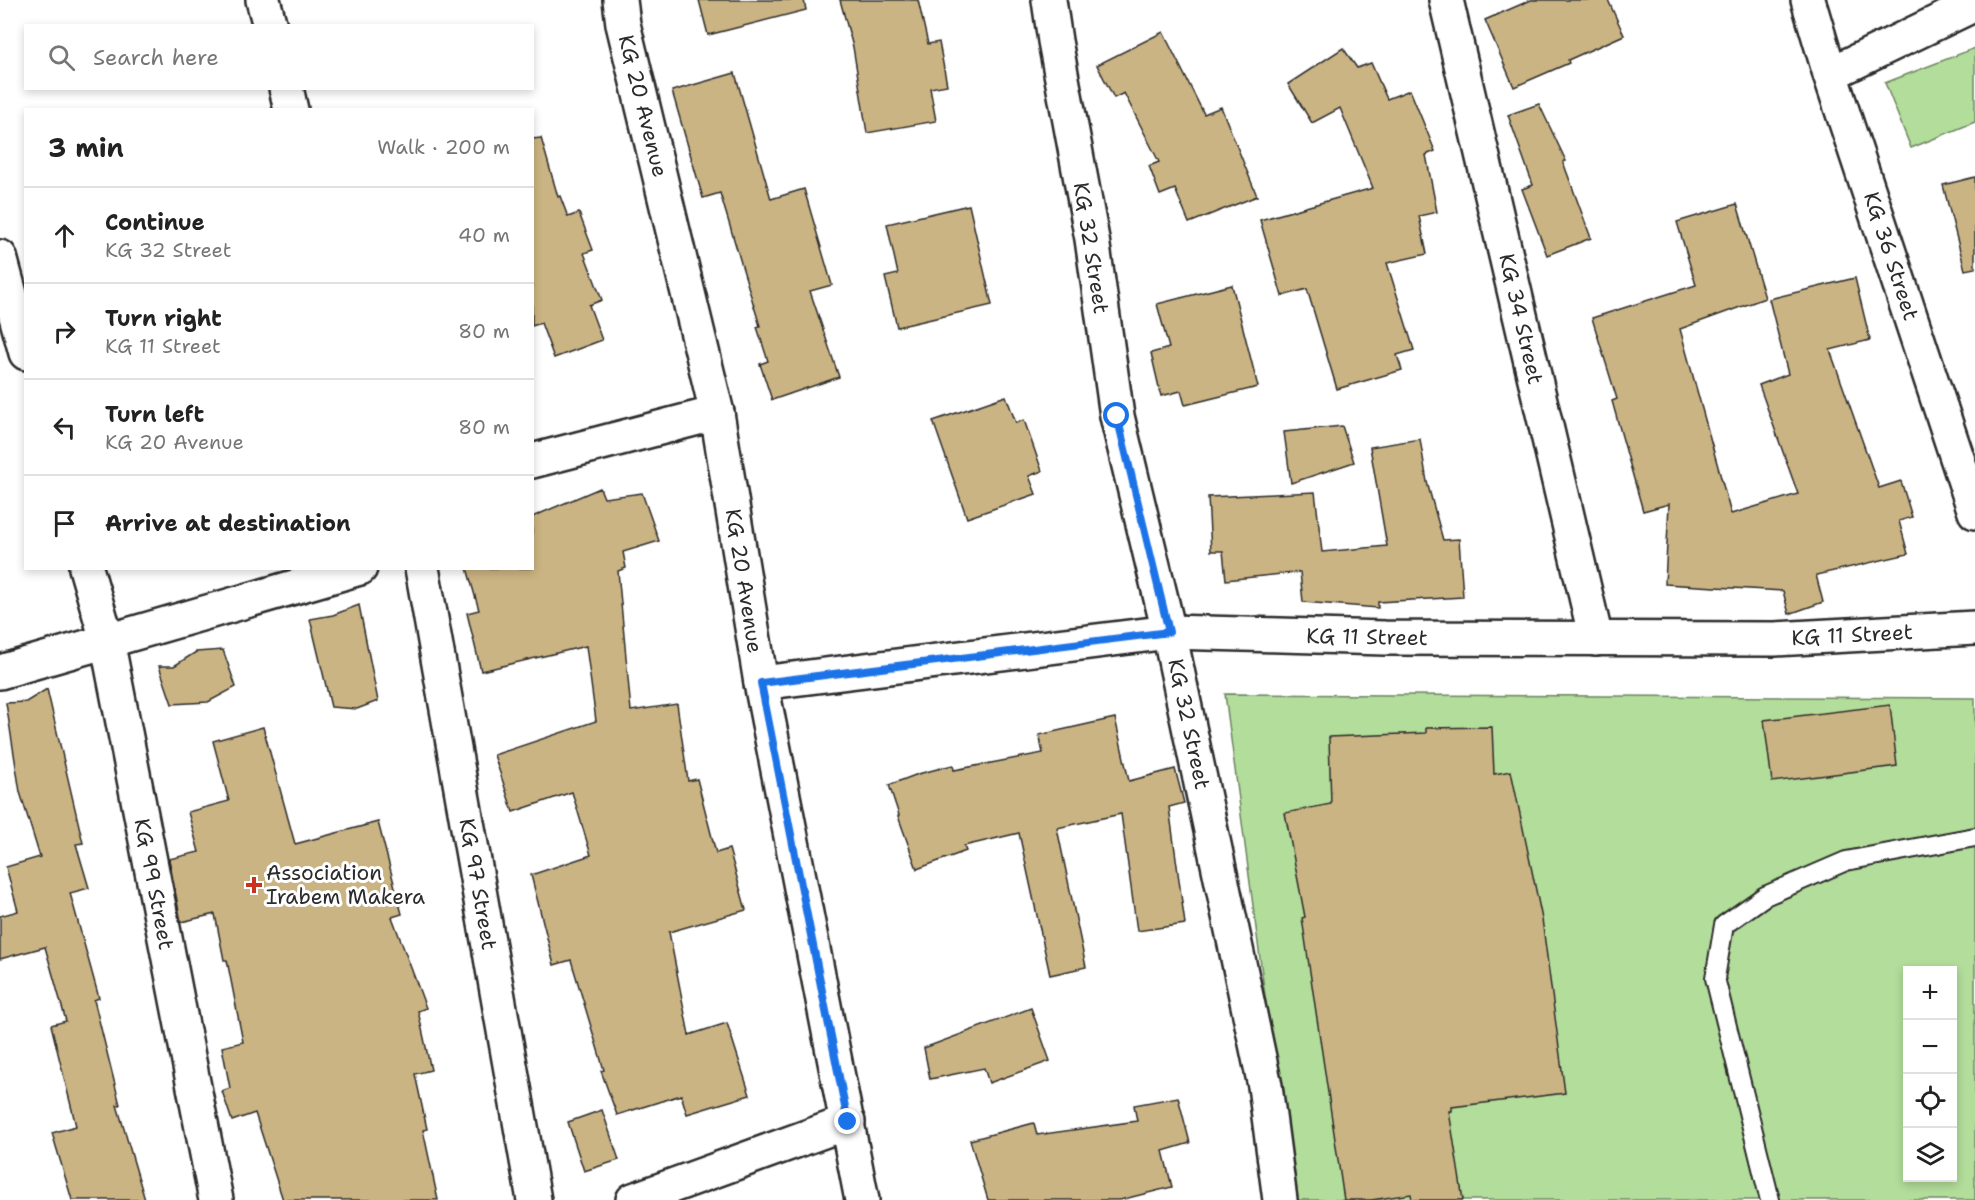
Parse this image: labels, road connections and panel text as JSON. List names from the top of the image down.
{
  "streets": {
    "street": [
      "KG 20 Avenue",
      "KG 32 Street",
      "KG 36 Street",
      "KG 34 Street",
      "KG 11 Street",
      "KG 99 Street",
      "KG 97 Street"
    ]
  },
  "crossings": [
    ["KG 20 Avenue", "KG 11 Street"],
    ["KG 32 Street", "KG 11 Street"],
    ["KG 34 Street", "KG 11 Street"]
  ],
  "places": {
    "health": ["Association Irabem Makera"]
  },
  "page": {
    "search": "Search here",
    "heading": ["3 min", "Walk · 200 m"],
    "list": [
      ["Continue", "KG 32 Street", "40 m"],
      ["Turn right", "KG 11 Street", "80 m"],
      ["Turn left", "KG 20 Avenue", "80 m"],
      "Arrive at destination"
    ],
    "map_buttons": ["+", "−"]
  }
}
